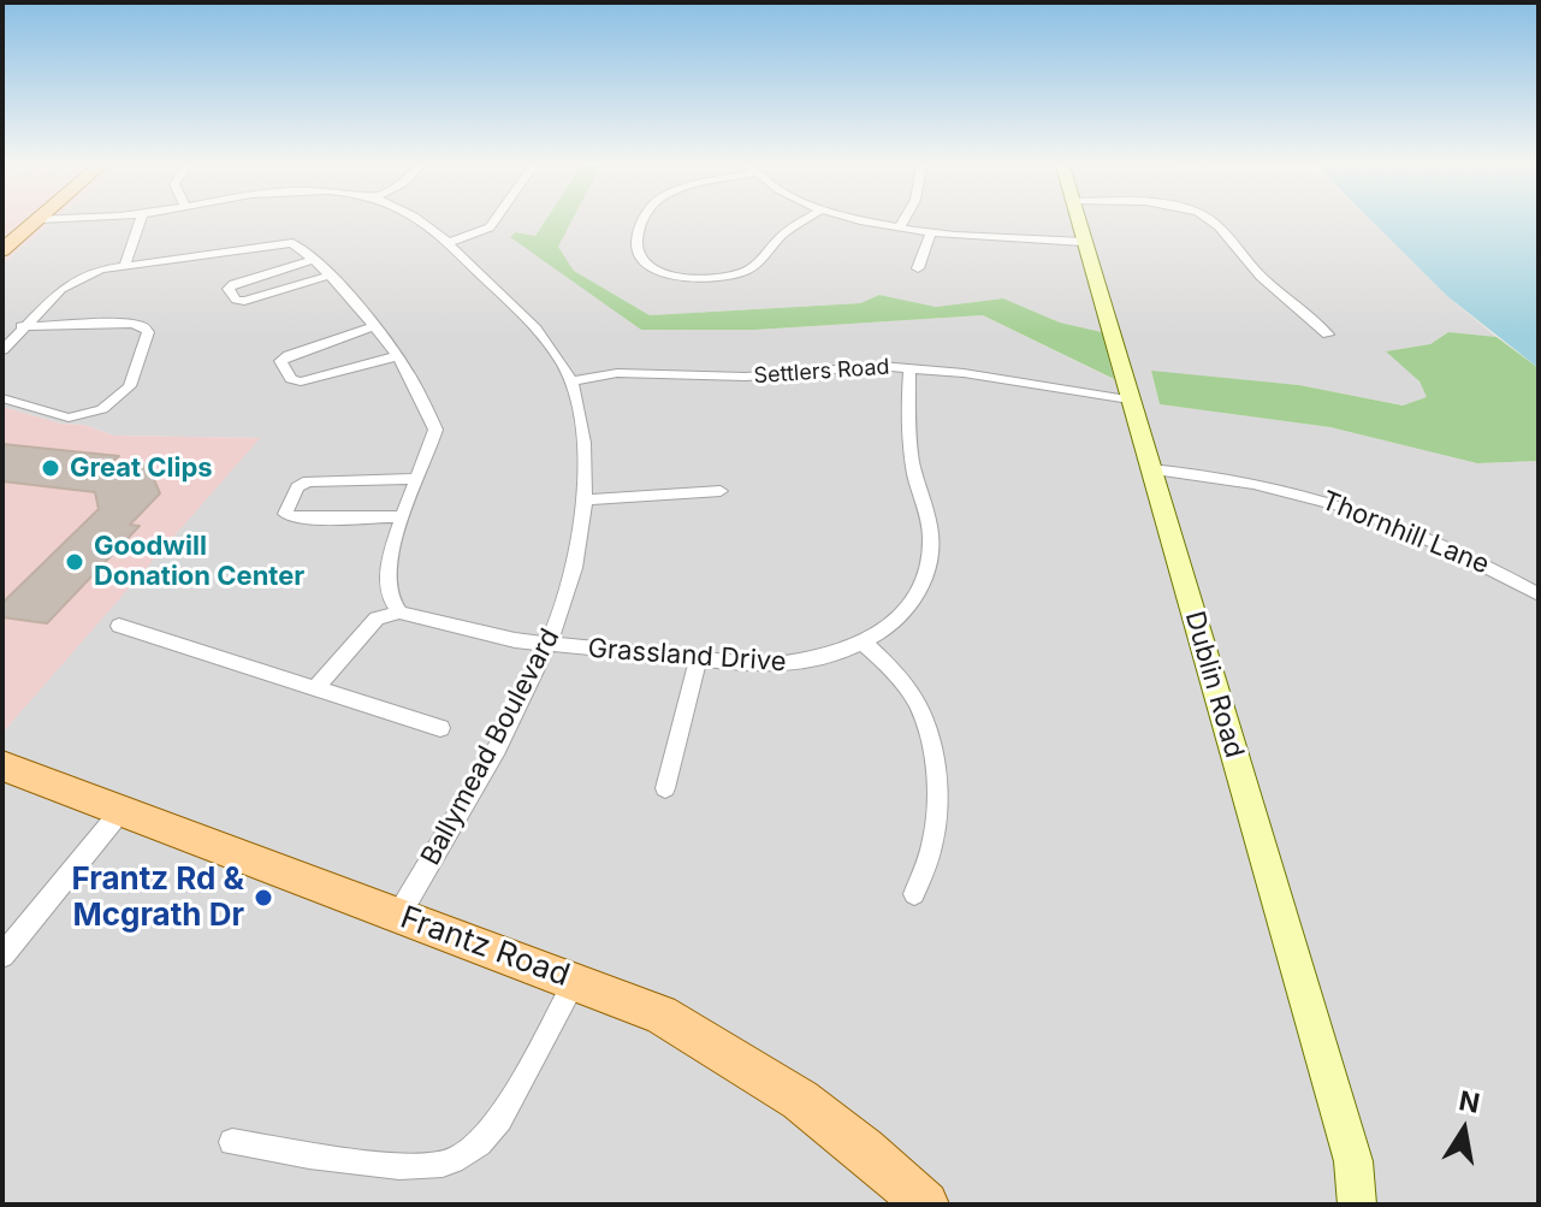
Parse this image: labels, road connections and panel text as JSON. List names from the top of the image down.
{
  "streets": {
    "main road": ["Dublin Road", "Frantz Road"],
    "street": [
      "Settlers Road",
      "Thornhill Lane",
      "Grassland Drive",
      "Ballymead Boulevard"
    ]
  },
  "crossings": [
    ["Settlers Road", "Grassland Drive"],
    ["Settlers Road", "Dublin Road"],
    ["Settlers Road", "Ballymead Boulevard"],
    ["Thornhill Lane", "Dublin Road"],
    ["Grassland Drive", "Ballymead Boulevard"],
    ["Ballymead Boulevard", "Frantz Road"]
  ],
  "places": ["Great Clips", "Goodwill Donation Center", "Frantz Rd & Mcgrath Dr"],
  "north": "top"
}
